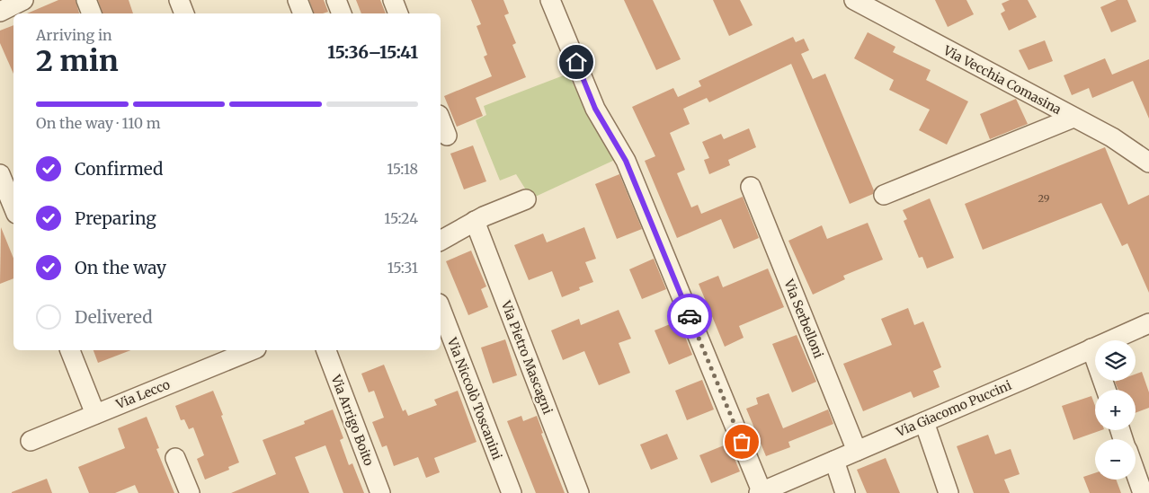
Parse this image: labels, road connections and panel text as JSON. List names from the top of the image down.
{
  "streets": {
    "street": [
      "Via Vecchia Comasina",
      "Via Serbelloni",
      "Via Pietro Mascagni",
      "Via Lecco",
      "Via Niccolò Toscanini",
      "Via Giacomo Puccini",
      "Via Arrigo Boito"
    ]
  },
  "crossings": [
    ["Via Serbelloni", "Via Giacomo Puccini"]
  ],
  "house_numbers": ["29"],
  "page": {
    "heading": ["2 min", "Arriving in", "15:36–15:41"],
    "bar": "On the way · 110 m",
    "list": [
      ["Confirmed", "15:18"],
      ["Preparing", "15:24"],
      ["On the way", "15:31"],
      "Delivered"
    ],
    "map_buttons": ["+", "−"]
  }
}
